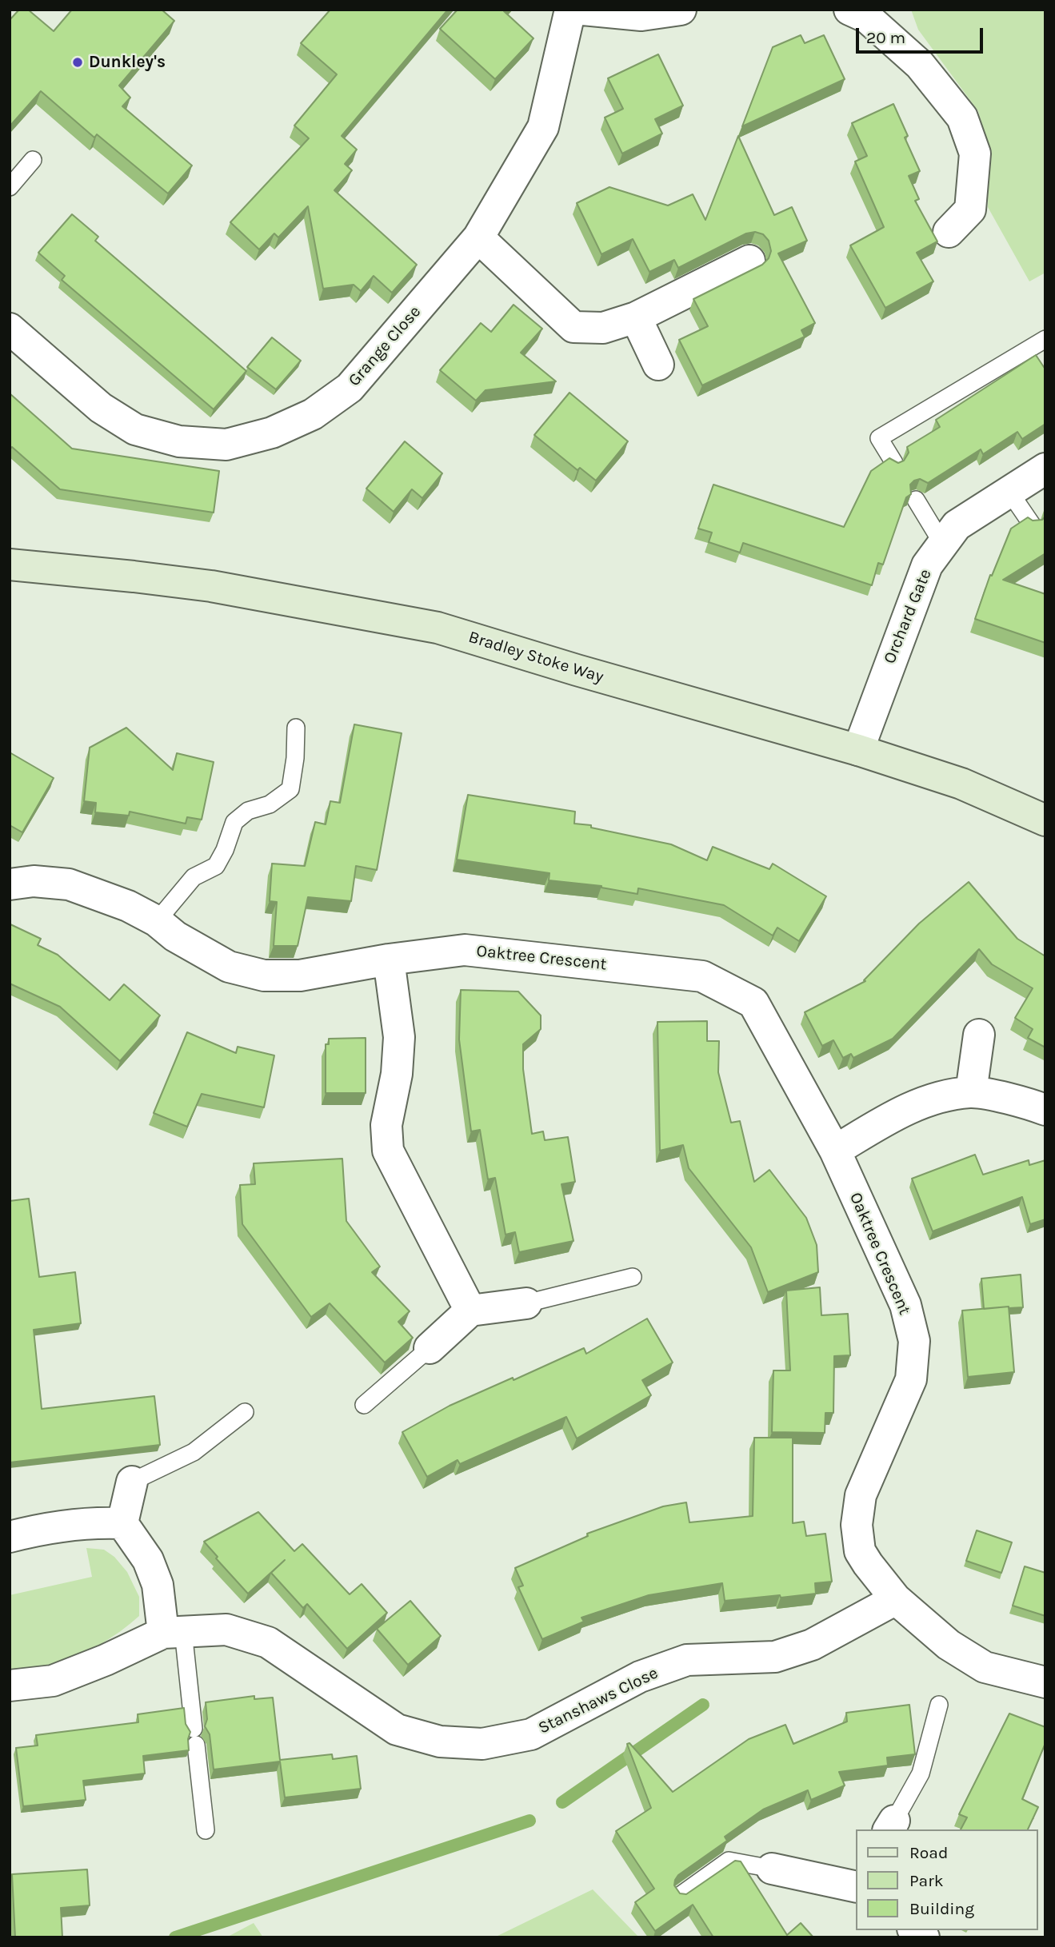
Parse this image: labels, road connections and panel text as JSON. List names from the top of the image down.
{
  "streets": {
    "street": [
      "Grange Close",
      "Orchard Gate",
      "Bradley Stoke Way",
      "Oaktree Crescent",
      "Stanshaws Close"
    ]
  },
  "crossings": [
    ["Orchard Gate", "Bradley Stoke Way"],
    ["Oaktree Crescent", "Stanshaws Close"]
  ],
  "places": ["Dunkley's"],
  "legend": ["Road", "Park", "Building"],
  "scale_bar": "20 m"
}
